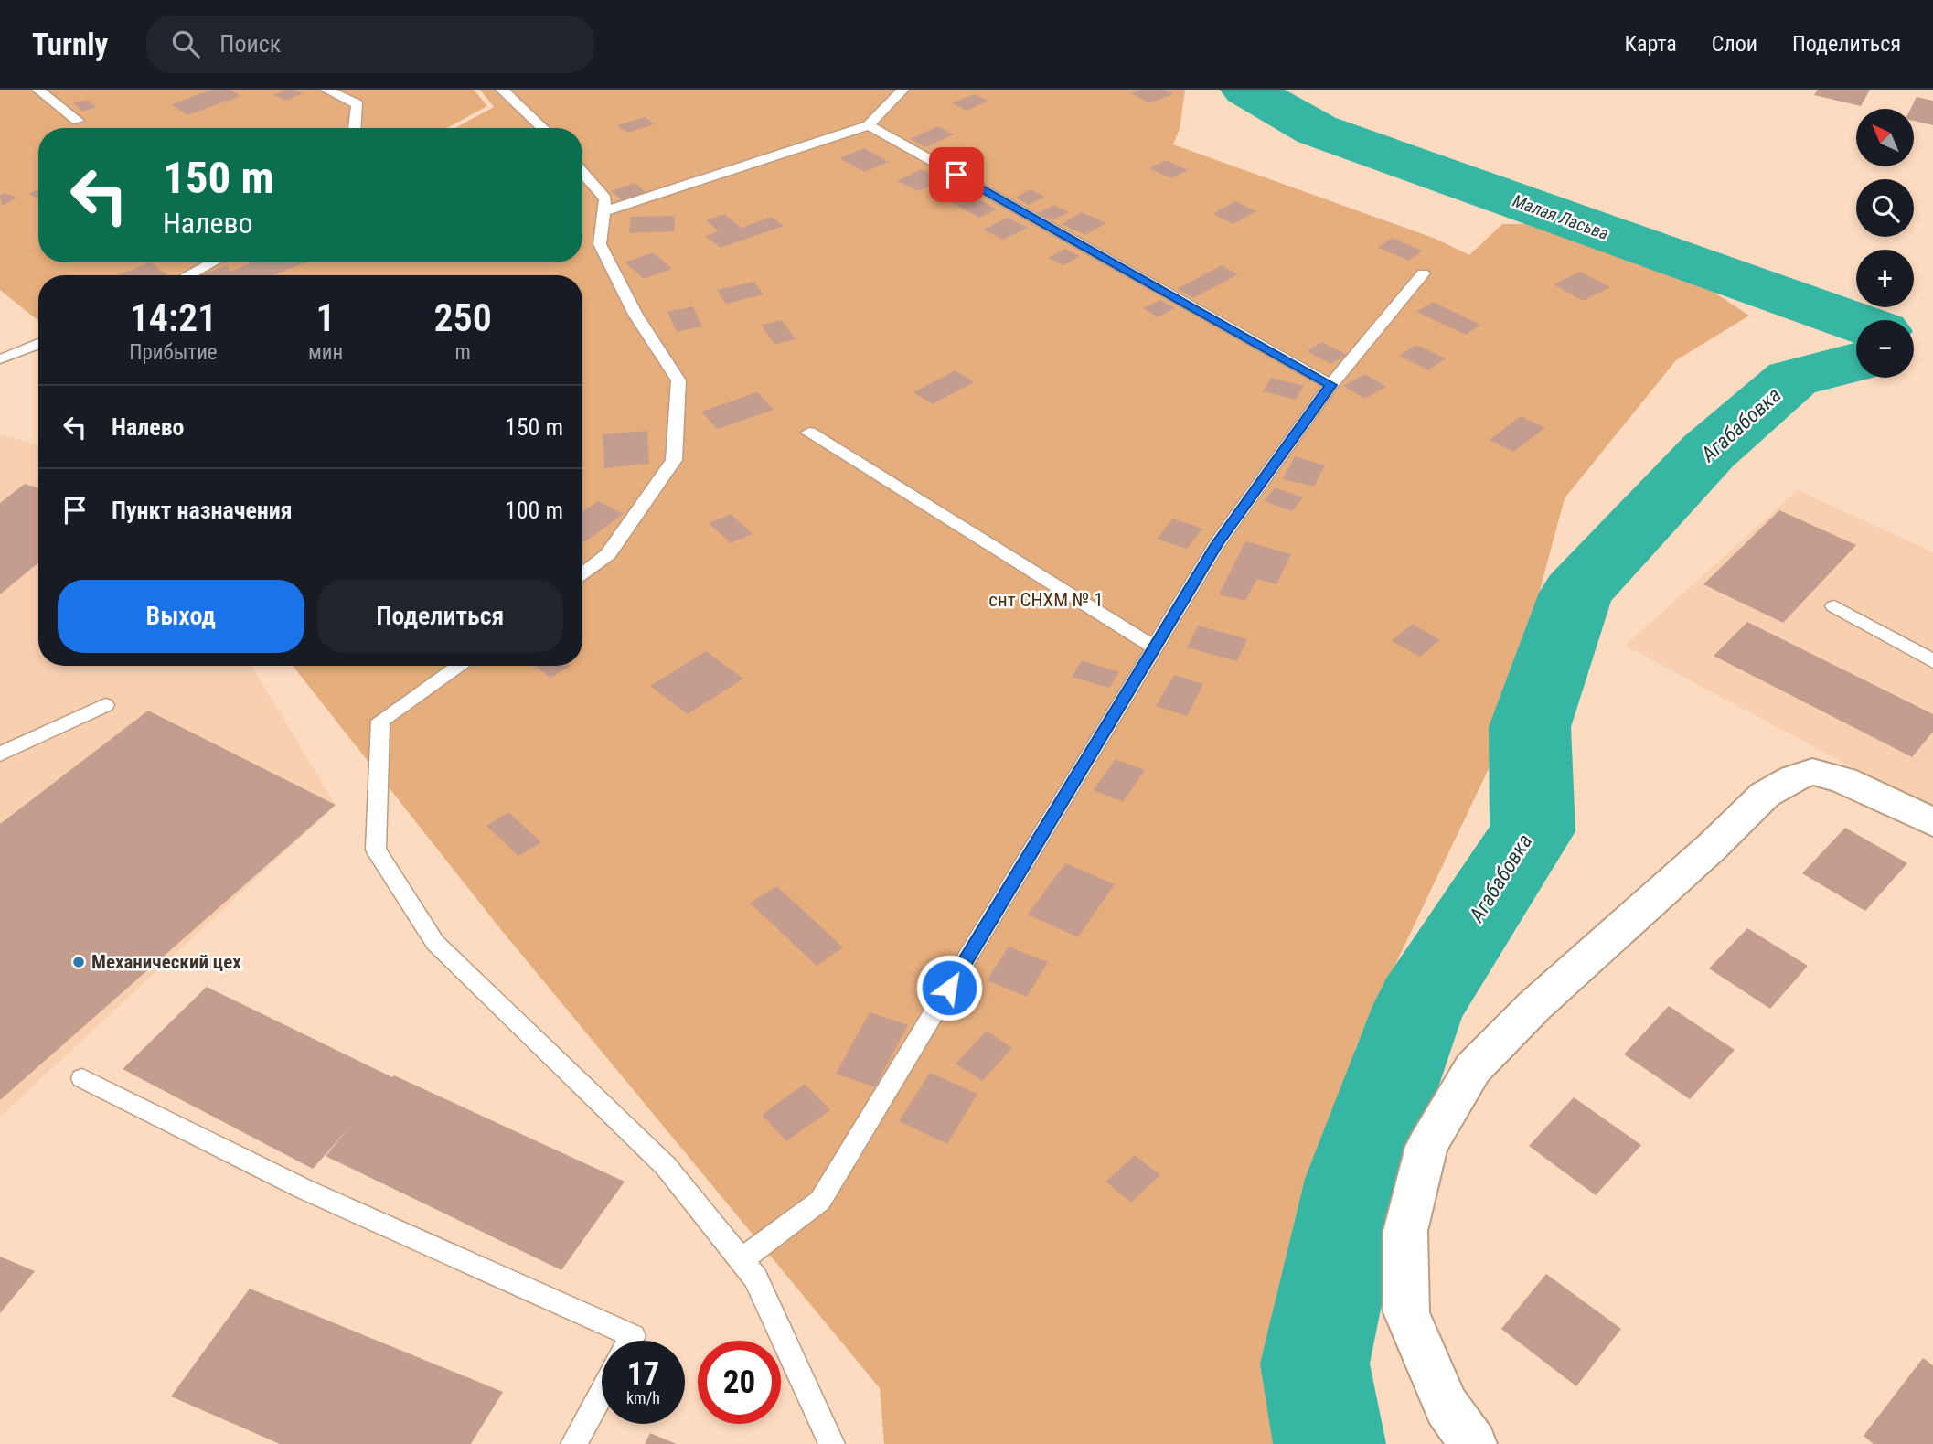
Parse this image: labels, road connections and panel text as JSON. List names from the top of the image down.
{
  "water": ["Малая Ласьва", "Агабабовка"],
  "parks": ["снт СНХМ № 1"],
  "places": ["Механический цех"],
  "north": "top left",
  "page": {
    "header": "Turnly",
    "search": "Поиск",
    "nav": ["Карта", "Слои", "Поделиться"],
    "map_buttons": ["+", "−"],
    "turn": ["150 m", "Налево"],
    "eta": [
      "14:21",
      "Прибытие",
      "1",
      "мин",
      "250",
      "m"
    ],
    "list": [
      {
        "name": "Налево",
        "value": "150 m"
      },
      {
        "name": "Пункт назначения",
        "value": "100 m"
      }
    ],
    "buttons": ["Выход", "Поделиться"],
    "speed": "17 km/h",
    "limit": "20"
  }
}
